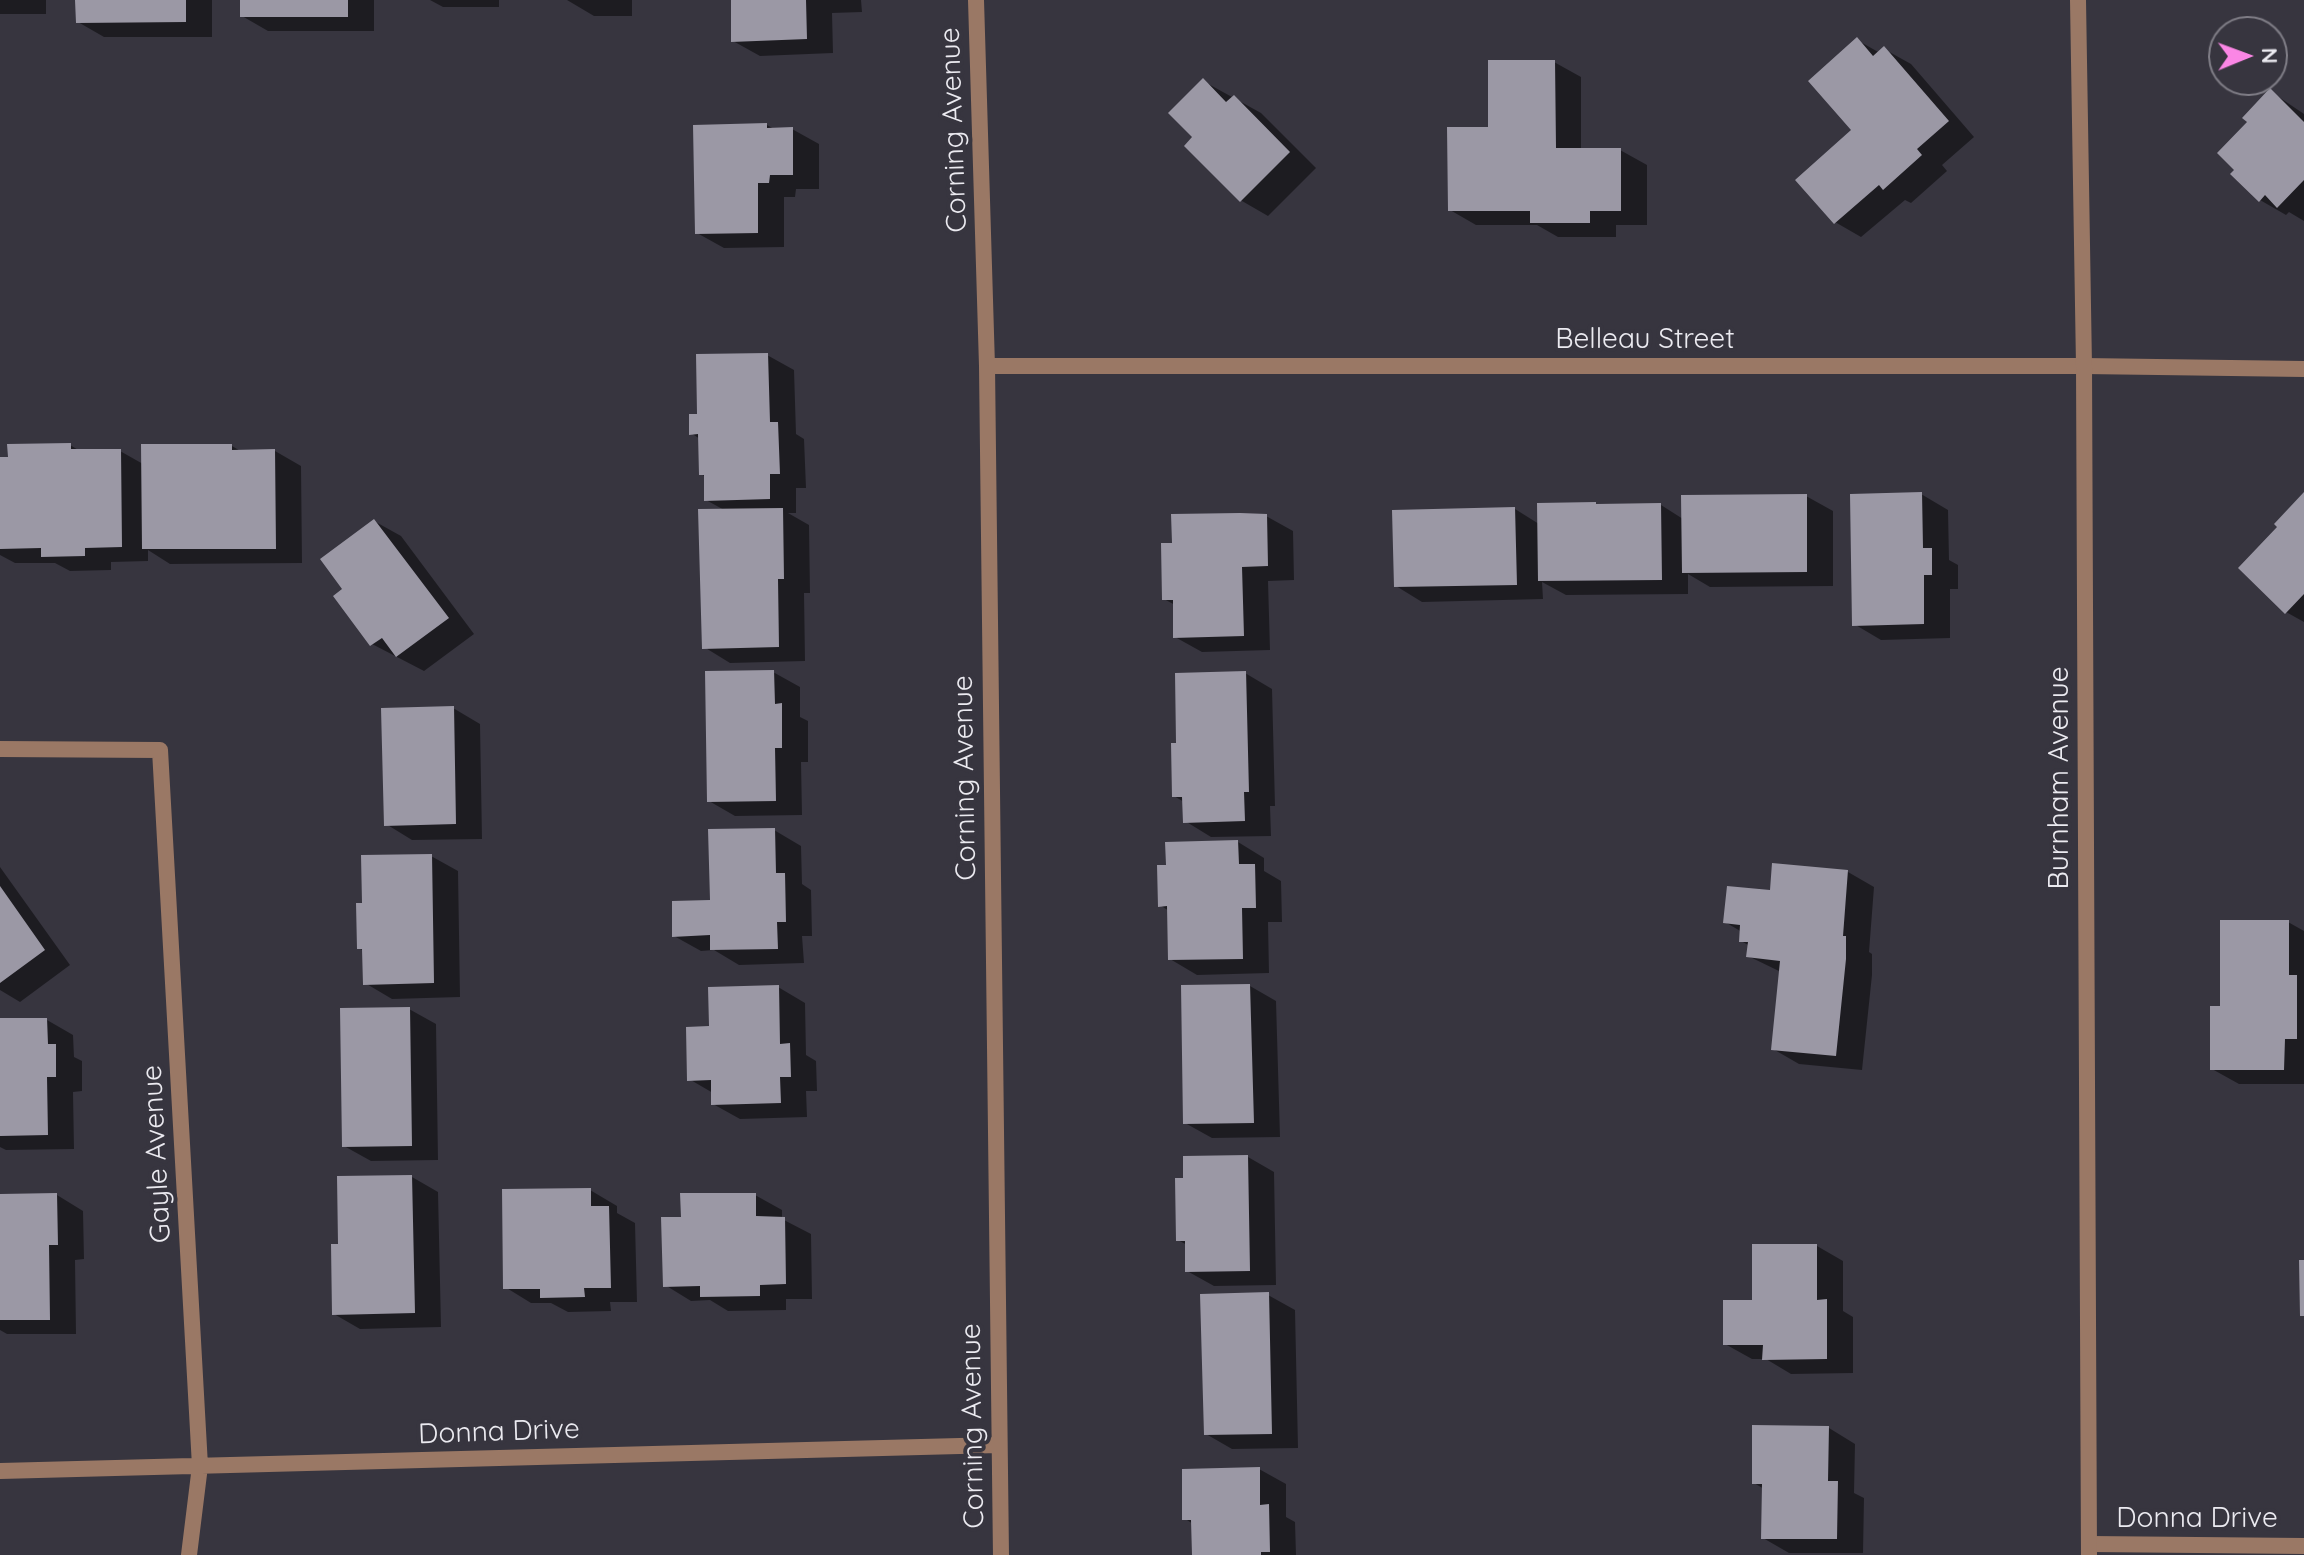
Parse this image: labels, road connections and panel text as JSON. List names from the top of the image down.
{
  "streets": {
    "street": [
      "Corning Avenue",
      "Belleau Street",
      "Burnham Avenue",
      "Gayle Avenue",
      "Donna Drive"
    ]
  },
  "crossings": [
    ["Corning Avenue", "Belleau Street"],
    ["Corning Avenue", "Donna Drive"],
    ["Belleau Street", "Burnham Avenue"],
    ["Burnham Avenue", "Donna Drive"],
    ["Gayle Avenue", "Donna Drive"]
  ],
  "north": "right"
}
